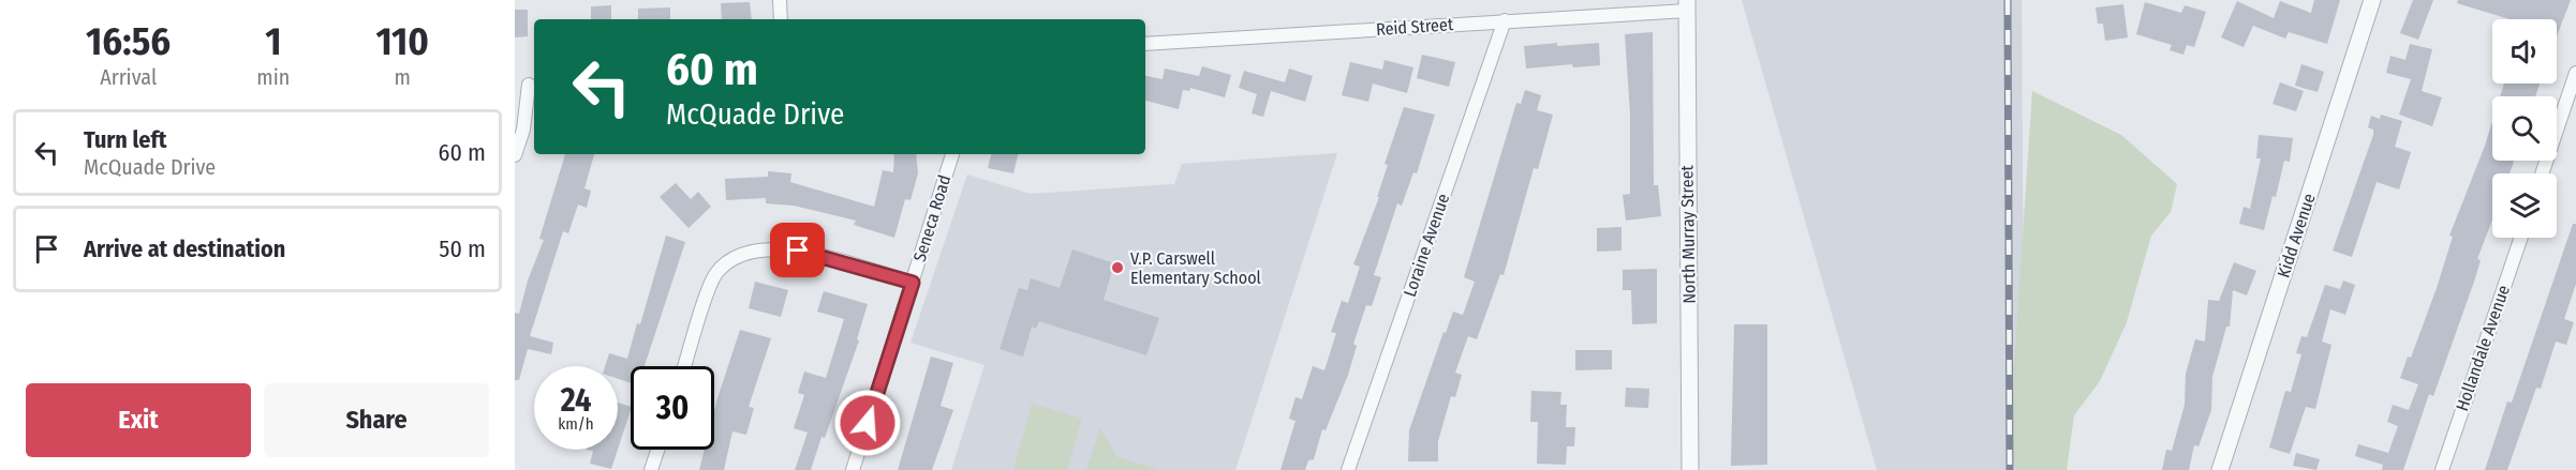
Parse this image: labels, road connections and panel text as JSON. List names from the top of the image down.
{
  "streets": {
    "street": [
      "Reid Street",
      "Seneca Road",
      "North Murray Street",
      "Kidd Avenue",
      "Loraine Avenue",
      "Hollandale Avenue"
    ]
  },
  "crossings": [
    ["Reid Street", "North Murray Street"],
    ["Reid Street", "Loraine Avenue"]
  ],
  "places": ["V.P. Carswell Elementary School"],
  "page": {
    "eta": [
      "16:56",
      "Arrival",
      "1",
      "min",
      "110",
      "m"
    ],
    "turn": ["60 m", "McQuade Drive"],
    "list": [
      {
        "name": "Turn left",
        "note": "McQuade Drive",
        "value": "60 m"
      },
      {
        "name": "Arrive at destination",
        "value": "50 m"
      }
    ],
    "speed": "24 km/h",
    "limit": "30",
    "buttons": ["Exit", "Share"]
  }
}
